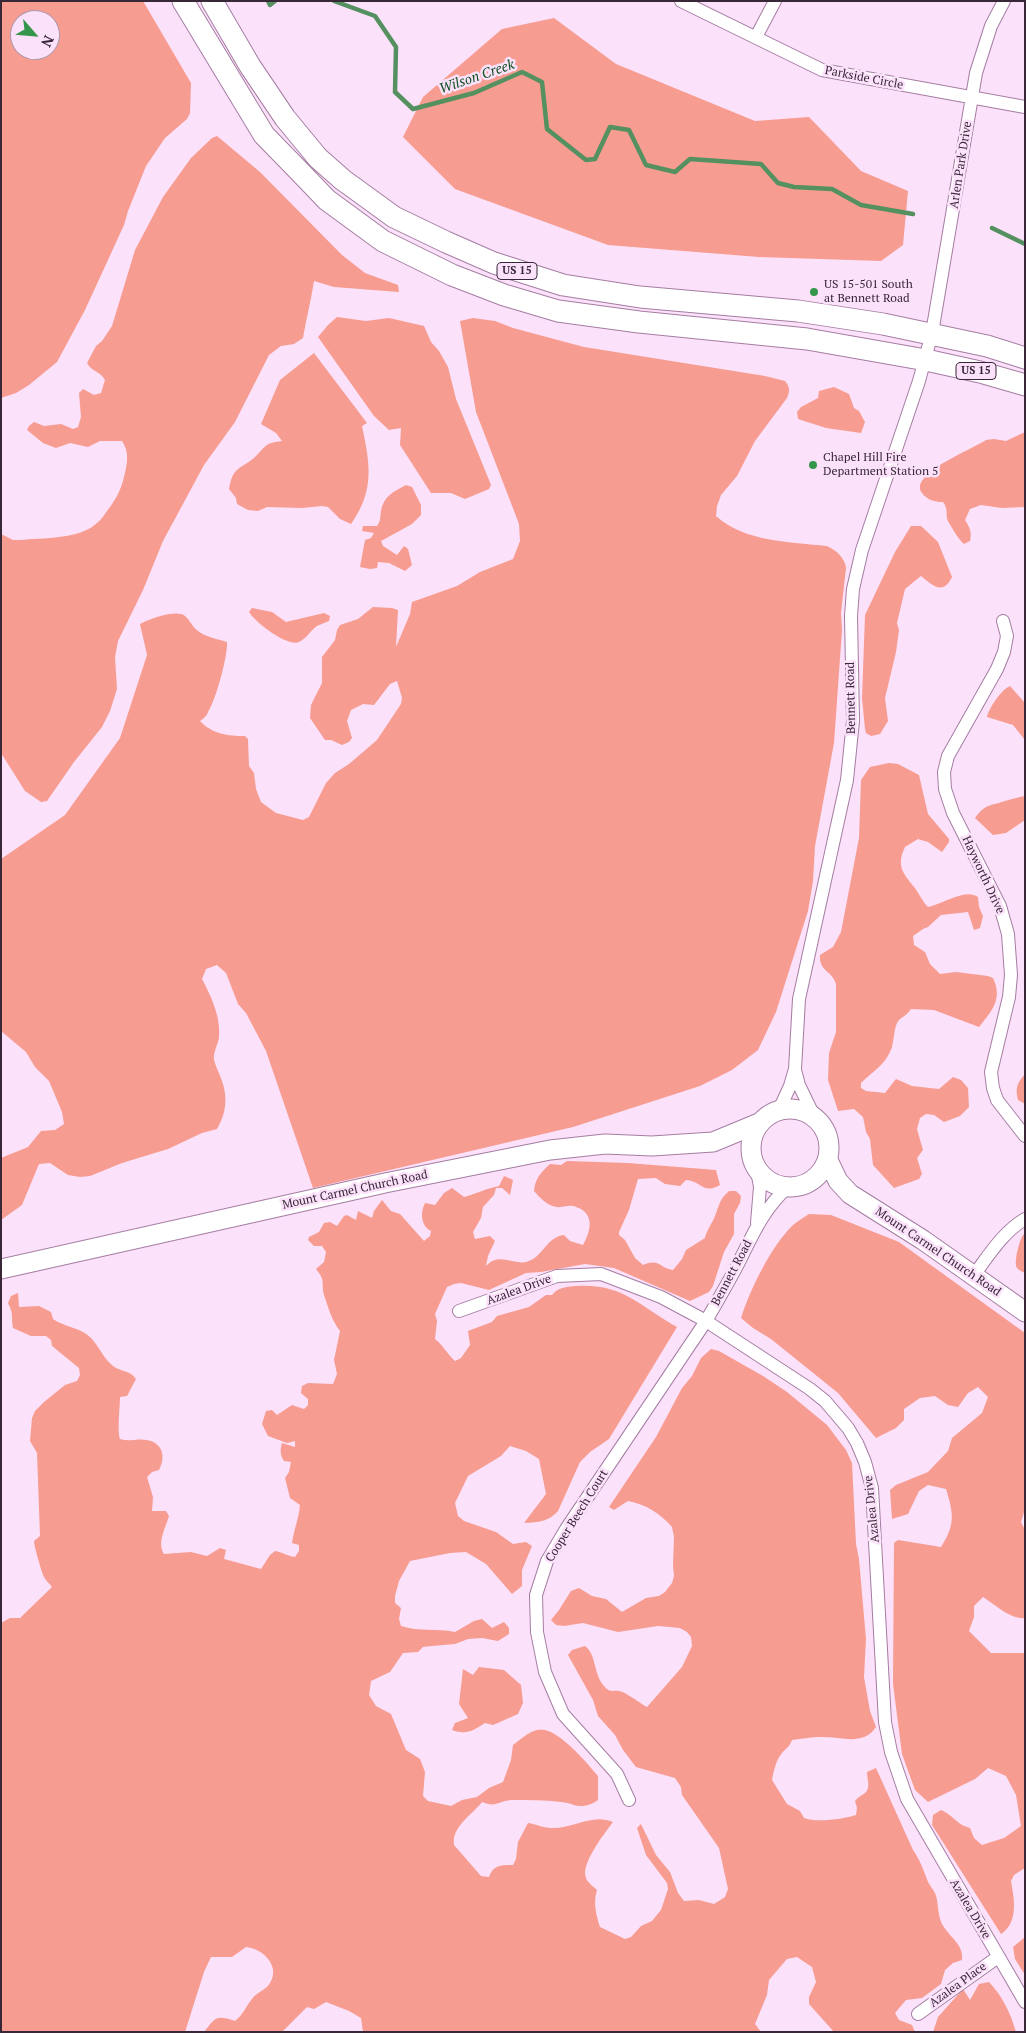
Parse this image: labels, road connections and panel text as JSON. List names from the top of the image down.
{
  "streets": {
    "highway": ["US 15"],
    "main road": ["Mount Carmel Church Road"],
    "street": [
      "Parkside Circle",
      "Arlen Park Drive",
      "Bennett Road",
      "Hayworth Drive",
      "Azalea Drive",
      "Cooper Beech Court",
      "Azalea Place"
    ]
  },
  "crossings": [
    ["Parkside Circle", "Arlen Park Drive"],
    ["Arlen Park Drive", "US 15"],
    ["Arlen Park Drive", "Bennett Road"],
    ["US 15", "Bennett Road"],
    ["Bennett Road", "Mount Carmel Church Road"],
    ["Bennett Road", "Azalea Drive"],
    ["Bennett Road", "Cooper Beech Court"],
    ["Azalea Drive", "Cooper Beech Court"],
    ["Azalea Drive", "Azalea Place"]
  ],
  "water": ["Wilson Creek"],
  "places": ["US 15-501 South at Bennett Road", "Chapel Hill Fire Department Station 5"],
  "north": "bottom right"
}
